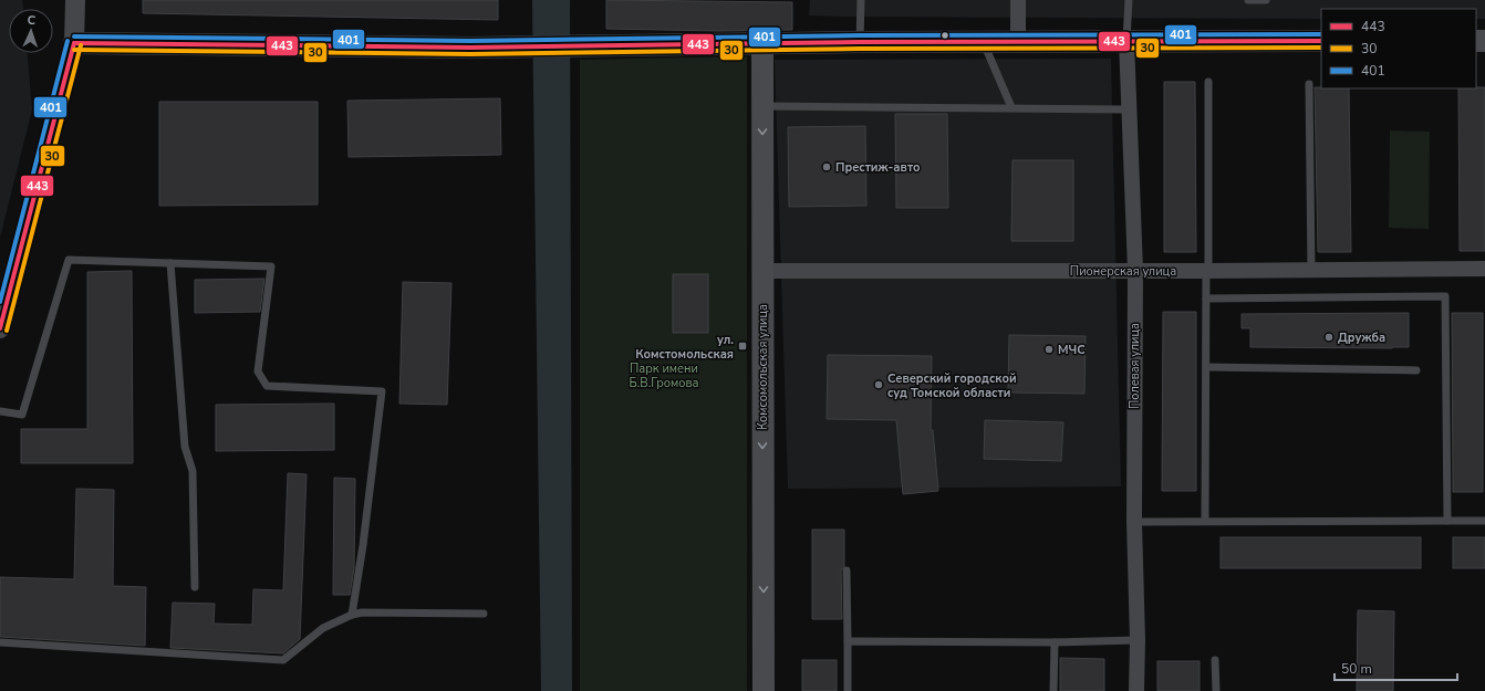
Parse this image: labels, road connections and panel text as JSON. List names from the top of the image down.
{
  "streets": {
    "main road": ["Комсомольская улица"],
    "street": ["Пионерская улица", "Полевая улица"]
  },
  "crossings": [
    ["Пионерская улица", "Полевая улица"],
    ["Пионерская улица", "Комсомольская улица"]
  ],
  "one_way": ["Комсомольская улица"],
  "parks": ["Парк имени Б.В.Громова"],
  "places": {
    "other": [
      "Престиж-авто",
      "Дружба",
      "МЧС",
      "Северский городской суд Томской области"
    ],
    "transit": ["ул. Комстомольская"]
  },
  "lines": ["transit line 401", "transit line 443", "transit line 30"],
  "legend": ["443", "30", "401"],
  "scale_bar": "50 m",
  "north": "top"
}
